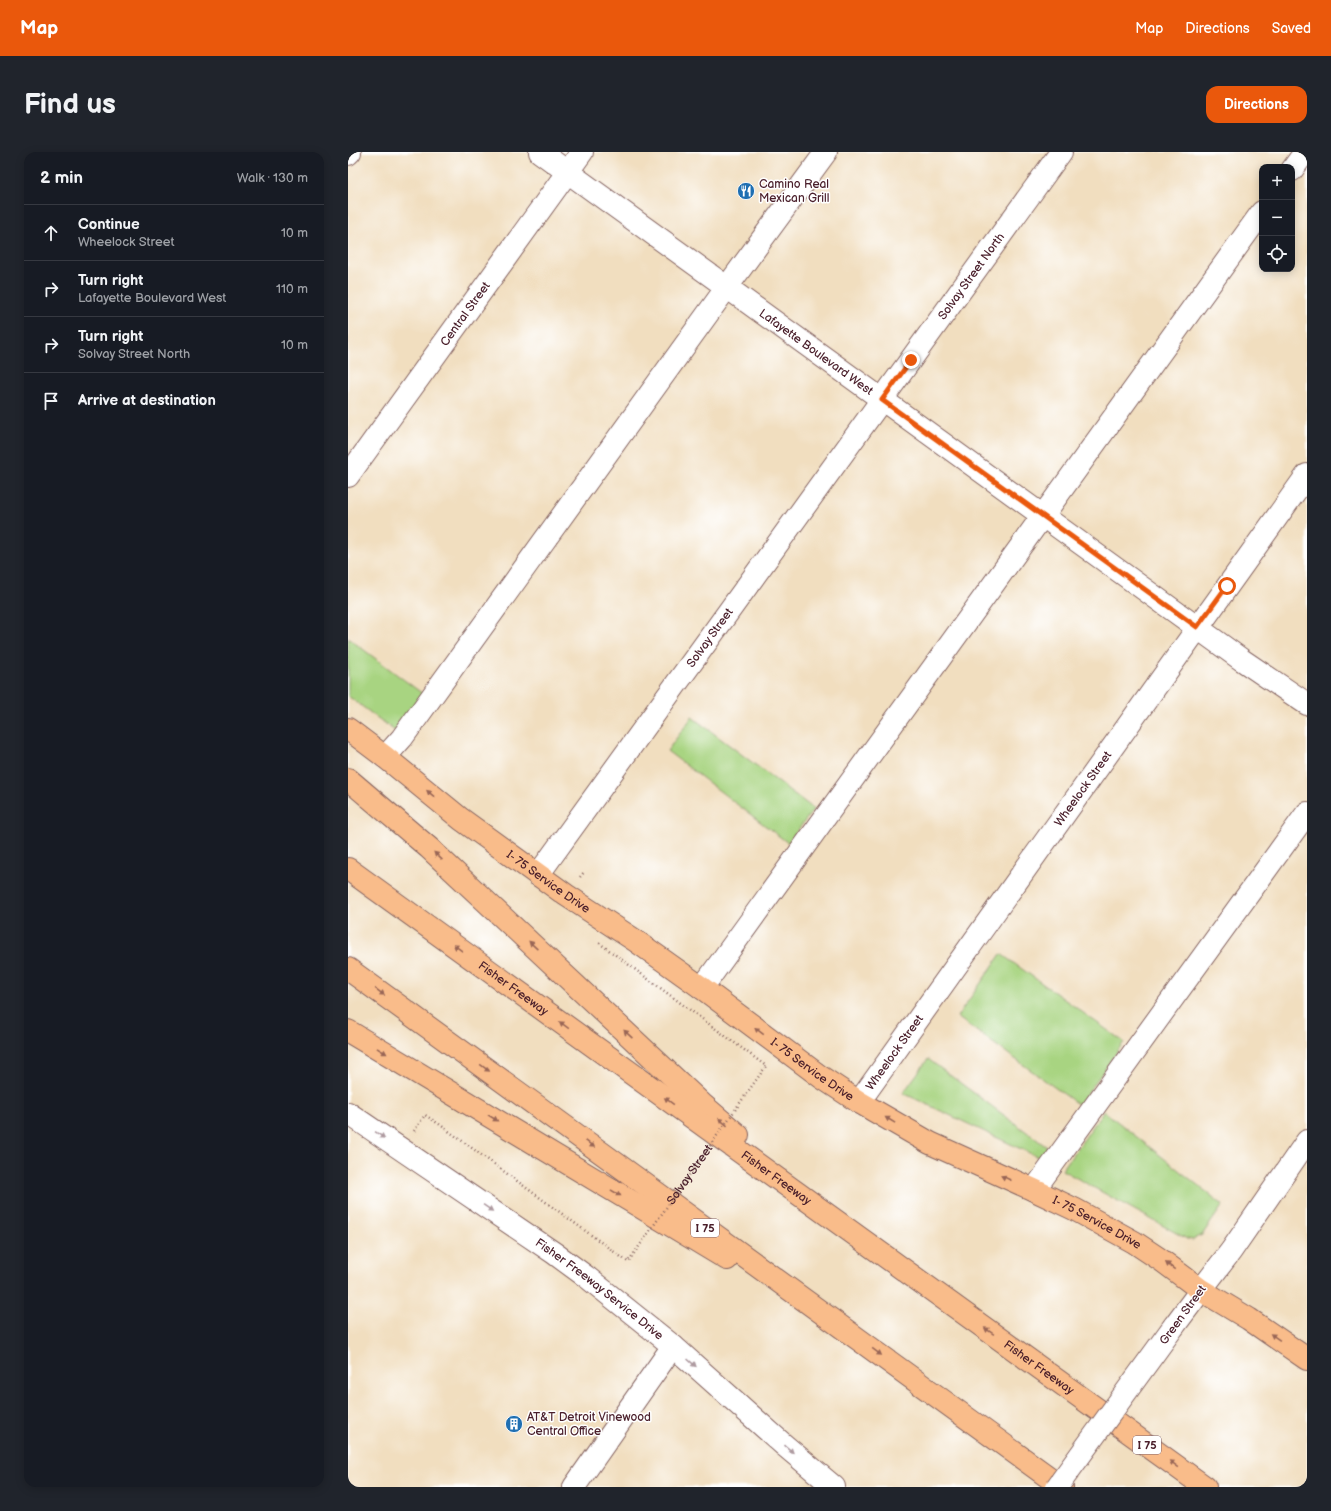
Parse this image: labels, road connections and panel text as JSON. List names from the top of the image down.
{
  "streets": {
    "main road": ["I- 75 Service Drive", "Fisher Freeway", "I 75"],
    "street": [
      "Solvay Street North",
      "Central Street",
      "Lafayette Boulevard West",
      "Solvay Street",
      "Wheelock Street",
      "Fisher Freeway Service Drive",
      "Green Street"
    ]
  },
  "crossings": [
    ["Solvay Street North", "Lafayette Boulevard West"],
    ["Solvay Street North", "Solvay Street"],
    ["Central Street", "Lafayette Boulevard West"],
    ["Lafayette Boulevard West", "Solvay Street"],
    ["Lafayette Boulevard West", "Wheelock Street"],
    ["Solvay Street", "I- 75 Service Drive"],
    ["Wheelock Street", "I- 75 Service Drive"],
    ["I- 75 Service Drive", "Green Street"]
  ],
  "one_way": ["Fisher Freeway Service Drive"],
  "places": {
    "restaurant": ["Camino Real Mexican Grill"],
    "building": ["AT&T Detroit Vinewood Central Office"]
  },
  "page": {
    "header": "Map",
    "nav": ["Map", "Directions", "Saved"],
    "buttons": "Directions",
    "title": "Find us",
    "heading": ["2 min", "Walk · 130 m"],
    "map_buttons": ["+", "−"],
    "list": [
      ["Continue", "Wheelock Street", "10 m"],
      ["Turn right", "Lafayette Boulevard West", "110 m"],
      ["Turn right", "Solvay Street North", "10 m"],
      "Arrive at destination"
    ]
  }
}
